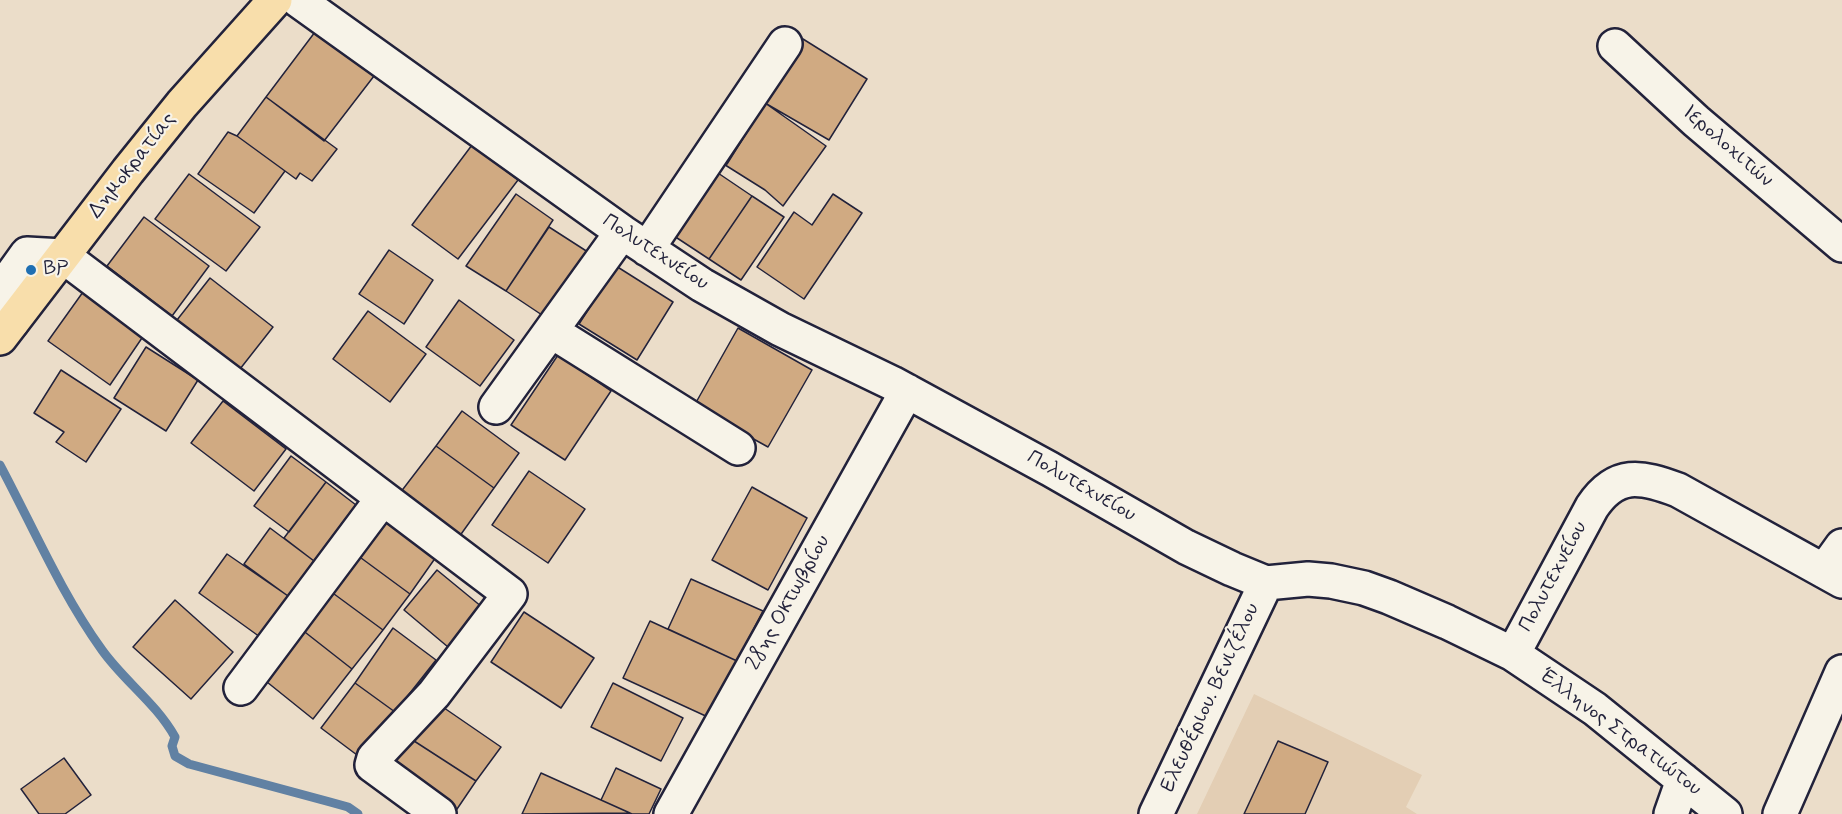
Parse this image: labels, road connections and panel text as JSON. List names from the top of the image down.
{
  "streets": {
    "main road": ["Δημοκρατίας"],
    "street": [
      "Ιερολοχιτών",
      "Πολυτεχνείου",
      "28ης Οκτωβρίου",
      "Ελευθέριου. Βενιζέλου",
      "Έλληνος Στρατιώτου"
    ]
  },
  "crossings": [
    ["Πολυτεχνείου", "28ης Οκτωβρίου"],
    ["Πολυτεχνείου", "Ελευθέριου. Βενιζέλου"],
    ["Πολυτεχνείου", "Έλληνος Στρατιώτου"]
  ],
  "places": ["BP"]
}
